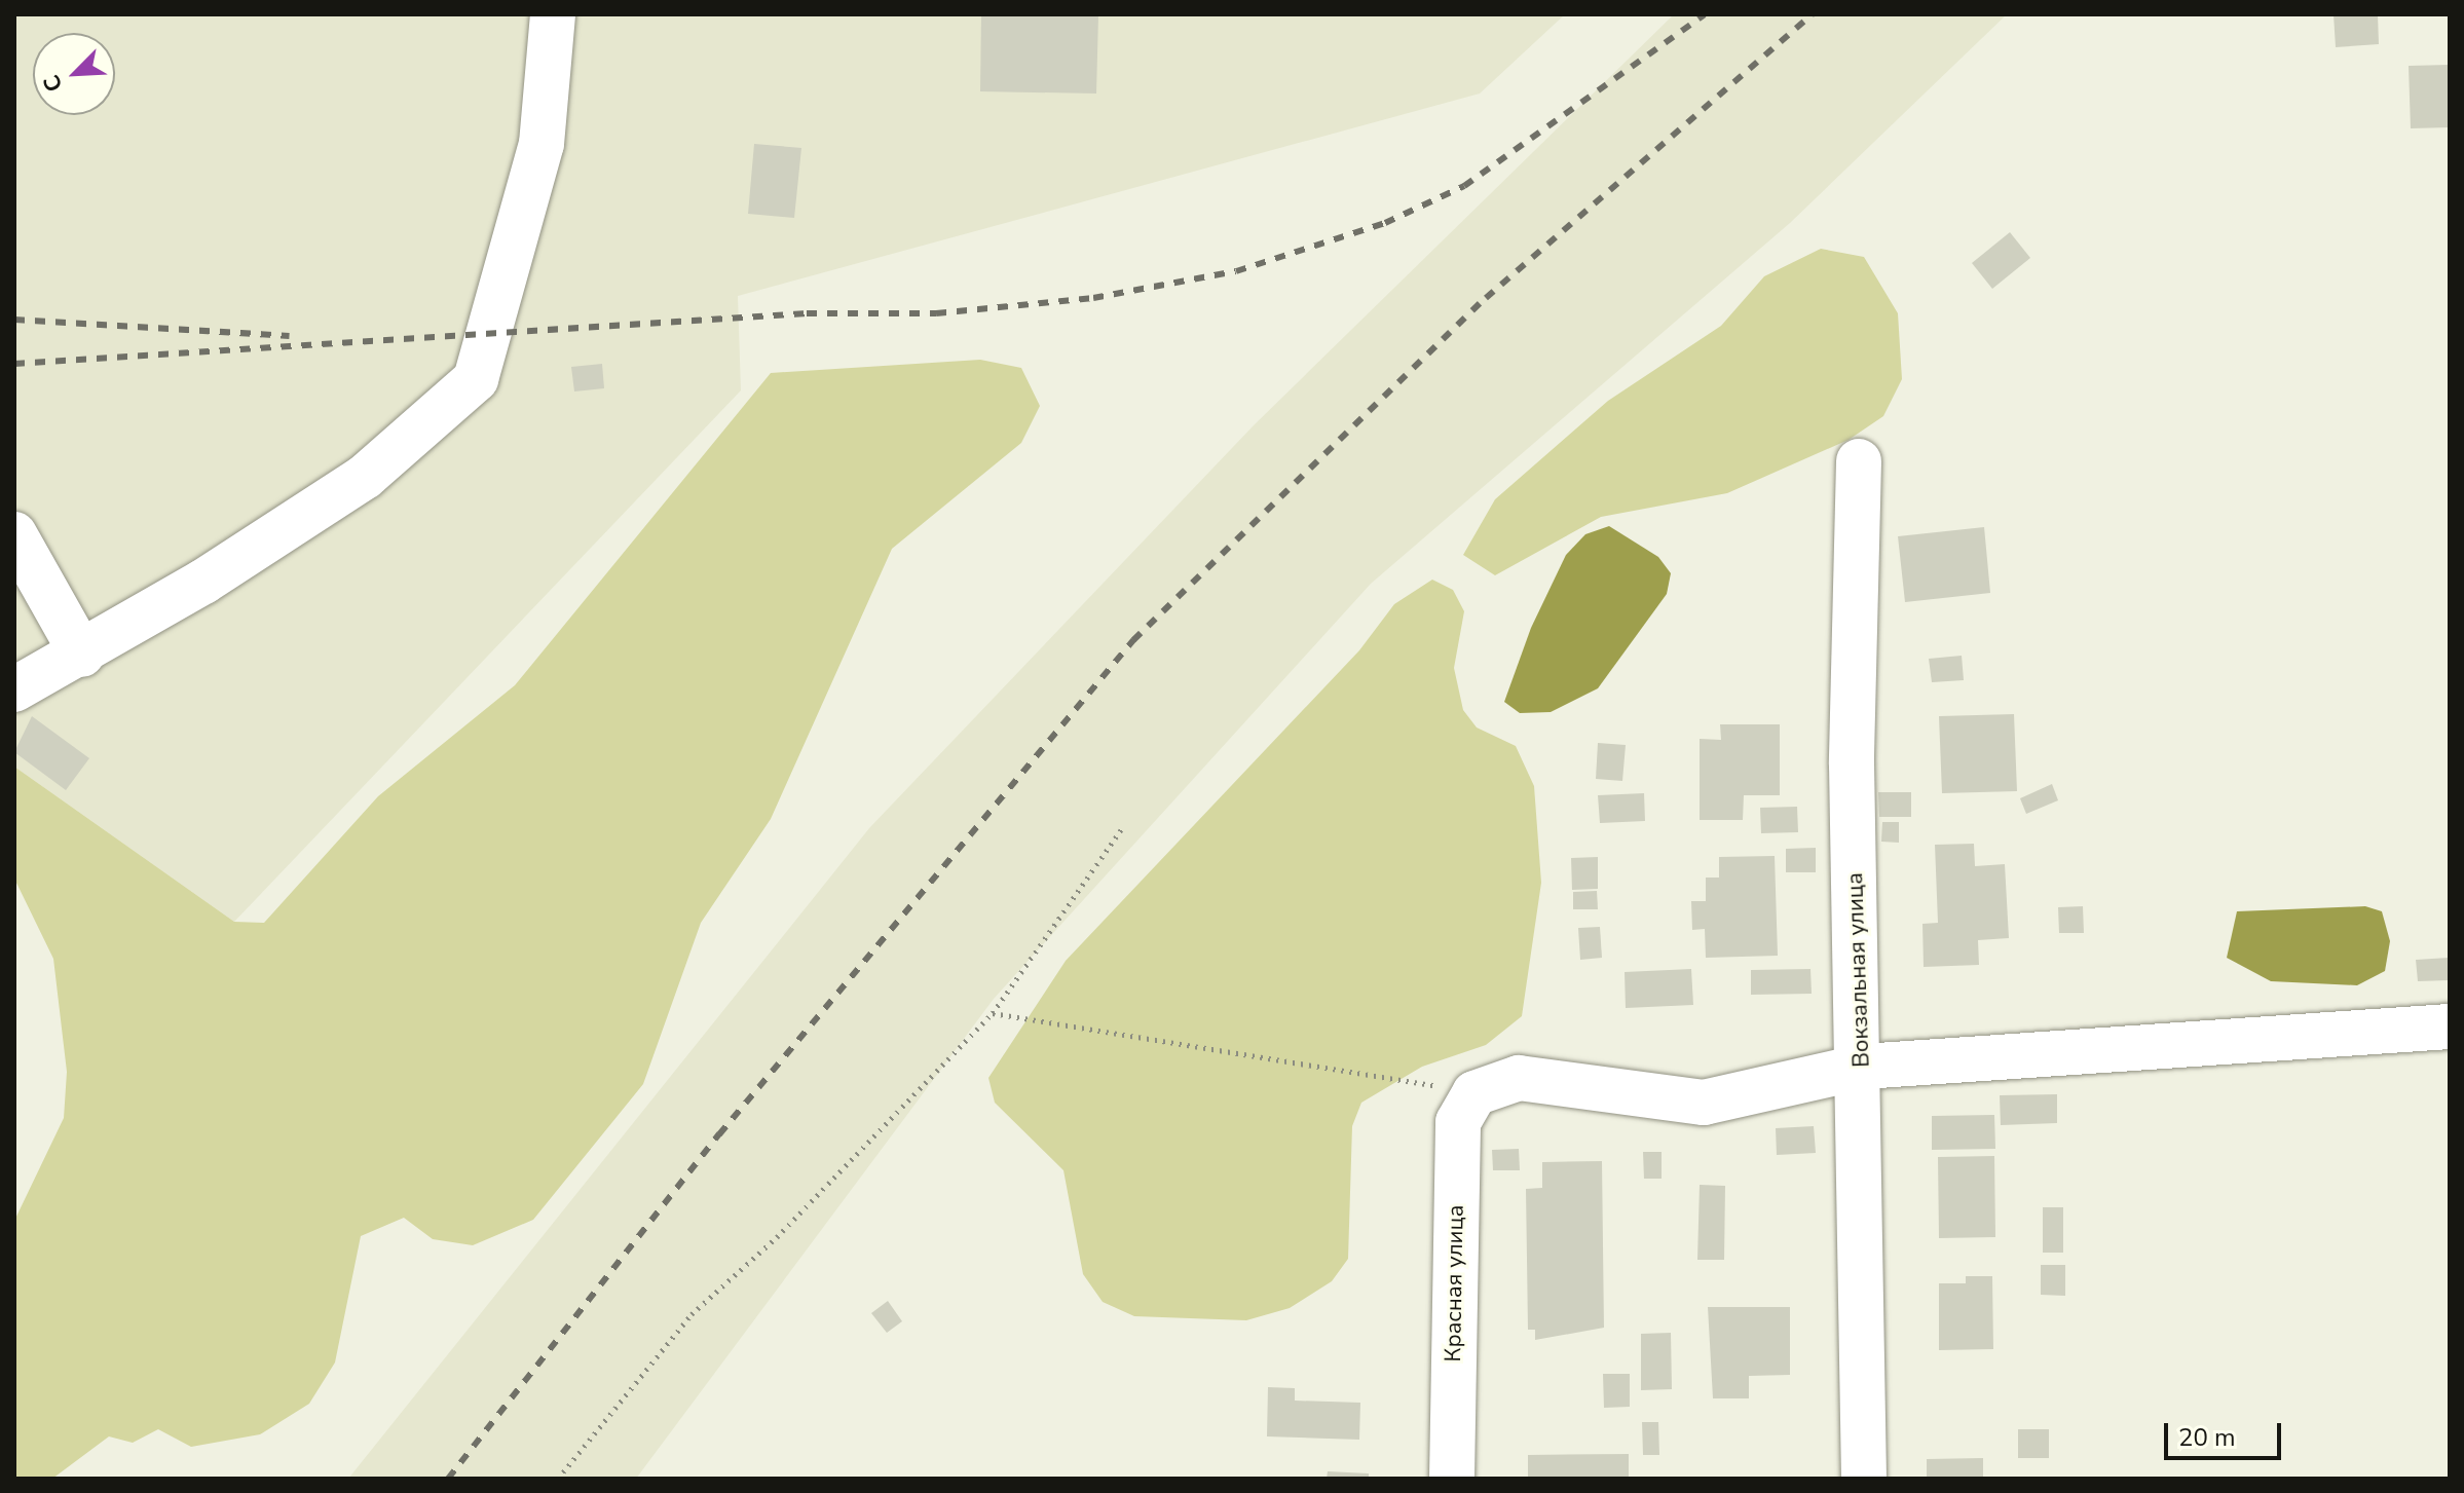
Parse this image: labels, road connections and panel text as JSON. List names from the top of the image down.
{
  "streets": {
    "street": ["Вокзальная улица", "Красная улица"]
  },
  "scale_bar": "20 m",
  "north": "bottom left"
}
